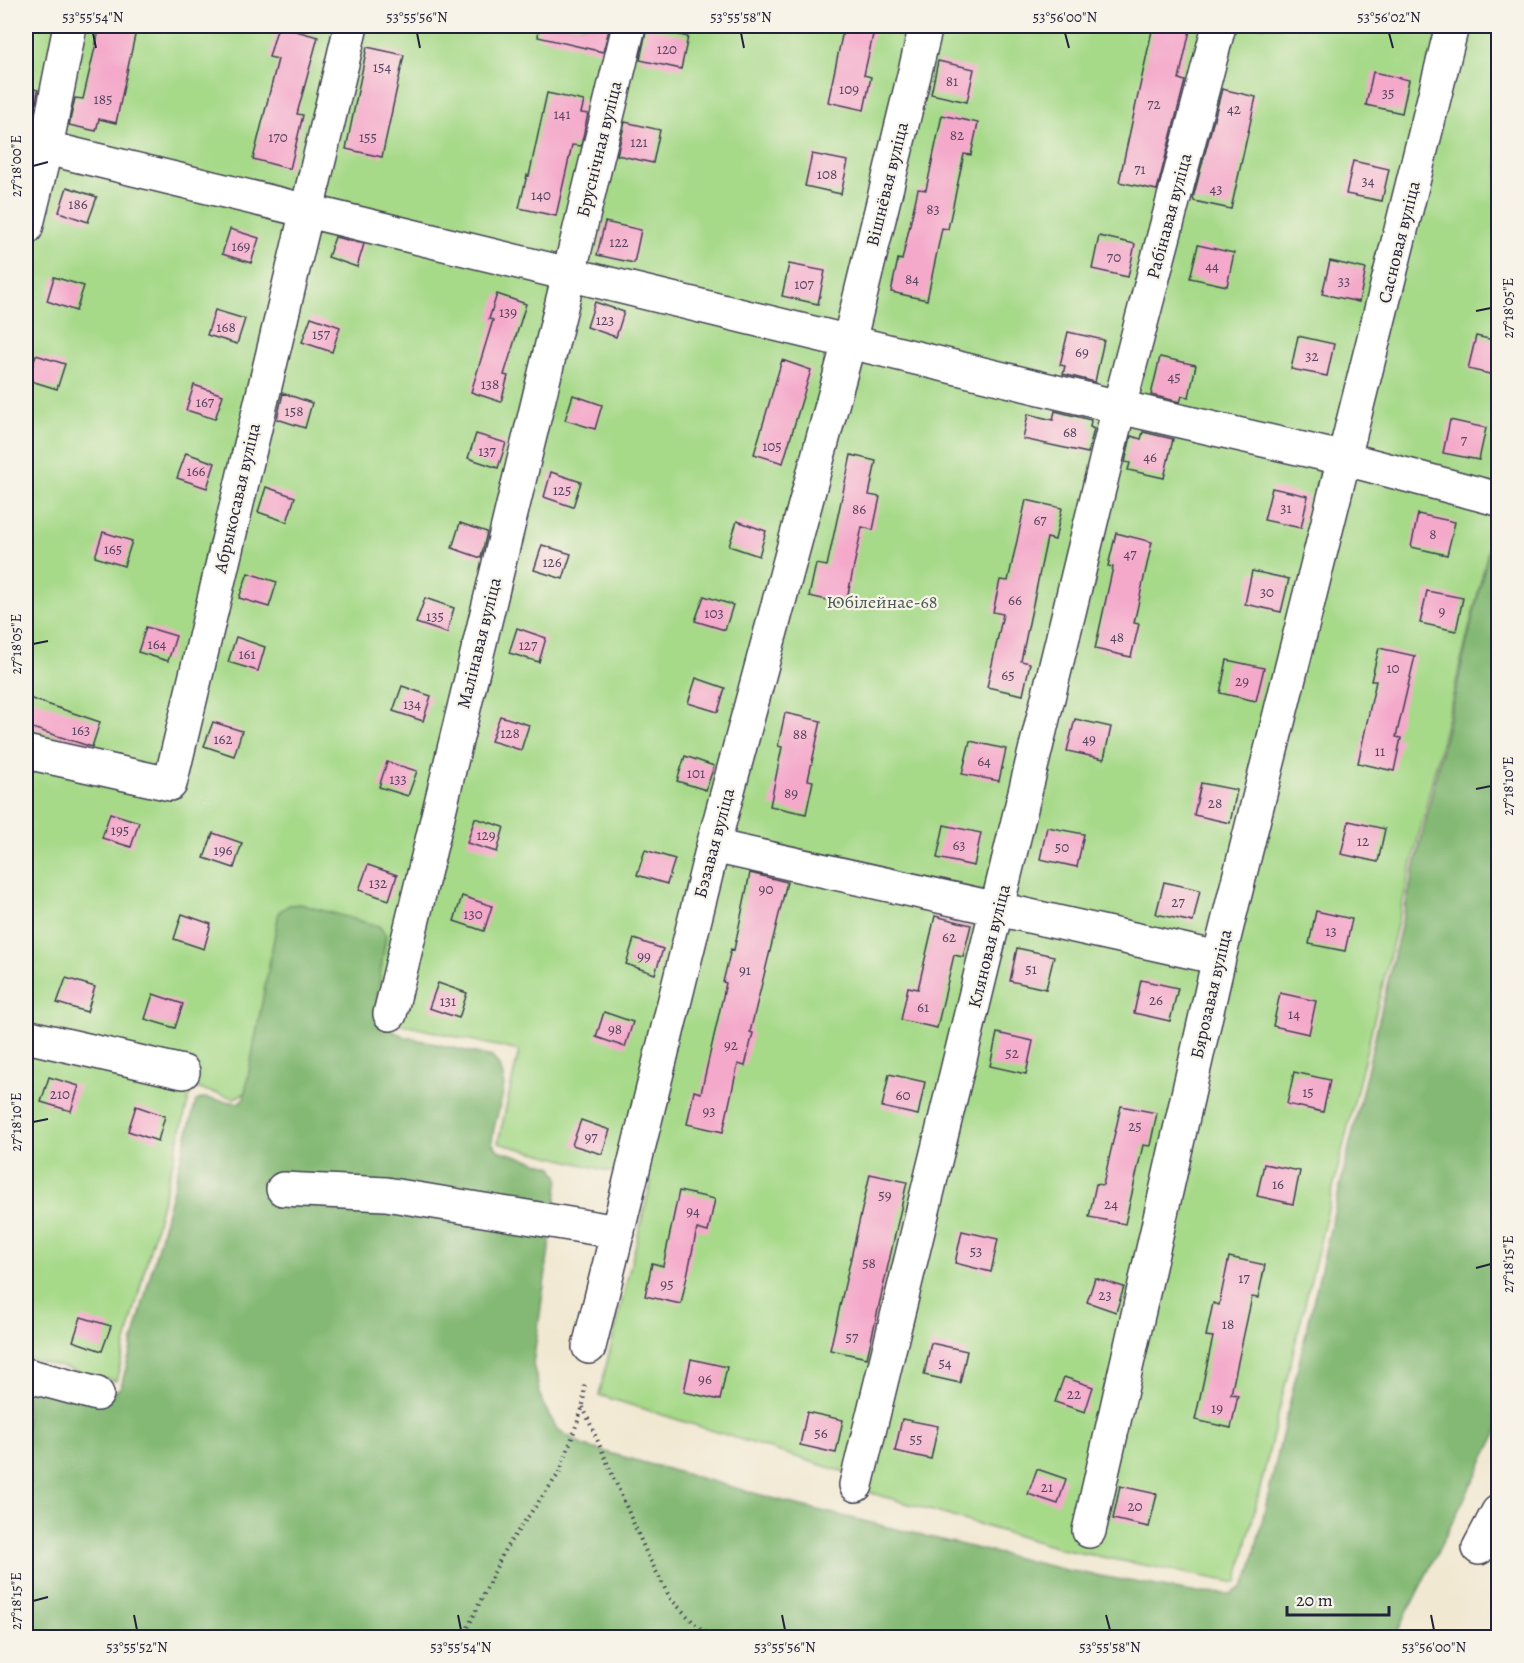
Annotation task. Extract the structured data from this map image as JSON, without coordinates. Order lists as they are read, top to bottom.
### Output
{
  "streets": {
    "street": [
      "Бруснічная вуліца",
      "Вішнёвая вуліца",
      "Рабінавая вуліца",
      "Сасновая вуліца",
      "Абрыкосавая вуліца",
      "Малінавая вуліца",
      "Бэзавая вуліца",
      "Кляновая вуліца",
      "Бярозавая вуліца"
    ]
  },
  "crossings": [
    ["Бруснічная вуліца", "Малінавая вуліца"],
    ["Вішнёвая вуліца", "Бэзавая вуліца"],
    ["Рабінавая вуліца", "Кляновая вуліца"],
    ["Сасновая вуліца", "Бярозавая вуліца"]
  ],
  "parks": ["Юбілейнае-68"],
  "house_numbers": [
    "120",
    "154",
    "81",
    "109",
    "35",
    "185",
    "72",
    "42",
    "141",
    "82",
    "170",
    "155",
    "121",
    "71",
    "108",
    "34",
    "43",
    "140",
    "186",
    "83",
    "122",
    "169",
    "70",
    "44",
    "84",
    "33",
    "107",
    "139",
    "123",
    "168",
    "157",
    "69",
    "32",
    "45",
    "138",
    "167",
    "158",
    "68",
    "7",
    "105",
    "137",
    "46",
    "166",
    "125",
    "31",
    "86",
    "67",
    "8",
    "165",
    "47",
    "126",
    "30",
    "66",
    "9",
    "103",
    "135",
    "48",
    "164",
    "127",
    "161",
    "10",
    "65",
    "29",
    "134",
    "163",
    "128",
    "88",
    "162",
    "49",
    "11",
    "64",
    "101",
    "133",
    "89",
    "28",
    "195",
    "129",
    "12",
    "63",
    "50",
    "196",
    "132",
    "90",
    "27",
    "130",
    "13",
    "62",
    "99",
    "51",
    "91",
    "26",
    "131",
    "61",
    "14",
    "98",
    "92",
    "52",
    "15",
    "210",
    "60",
    "93",
    "25",
    "97",
    "16",
    "59",
    "24",
    "94",
    "53",
    "58",
    "17",
    "95",
    "23",
    "18",
    "57",
    "54",
    "96",
    "22",
    "19",
    "56",
    "55",
    "21",
    "20"
  ],
  "scale_bar": "20 m",
  "coordinates": [
    "53°55'54\"N",
    "53°55'56\"N",
    "53°55'58\"N",
    "53°56'00\"N",
    "53°56'02\"N",
    "27°18'00\"E",
    "27°18'05\"E",
    "27°18'10\"E",
    "27°18'15\"E",
    "53°55'52\"N"
  ]
}
